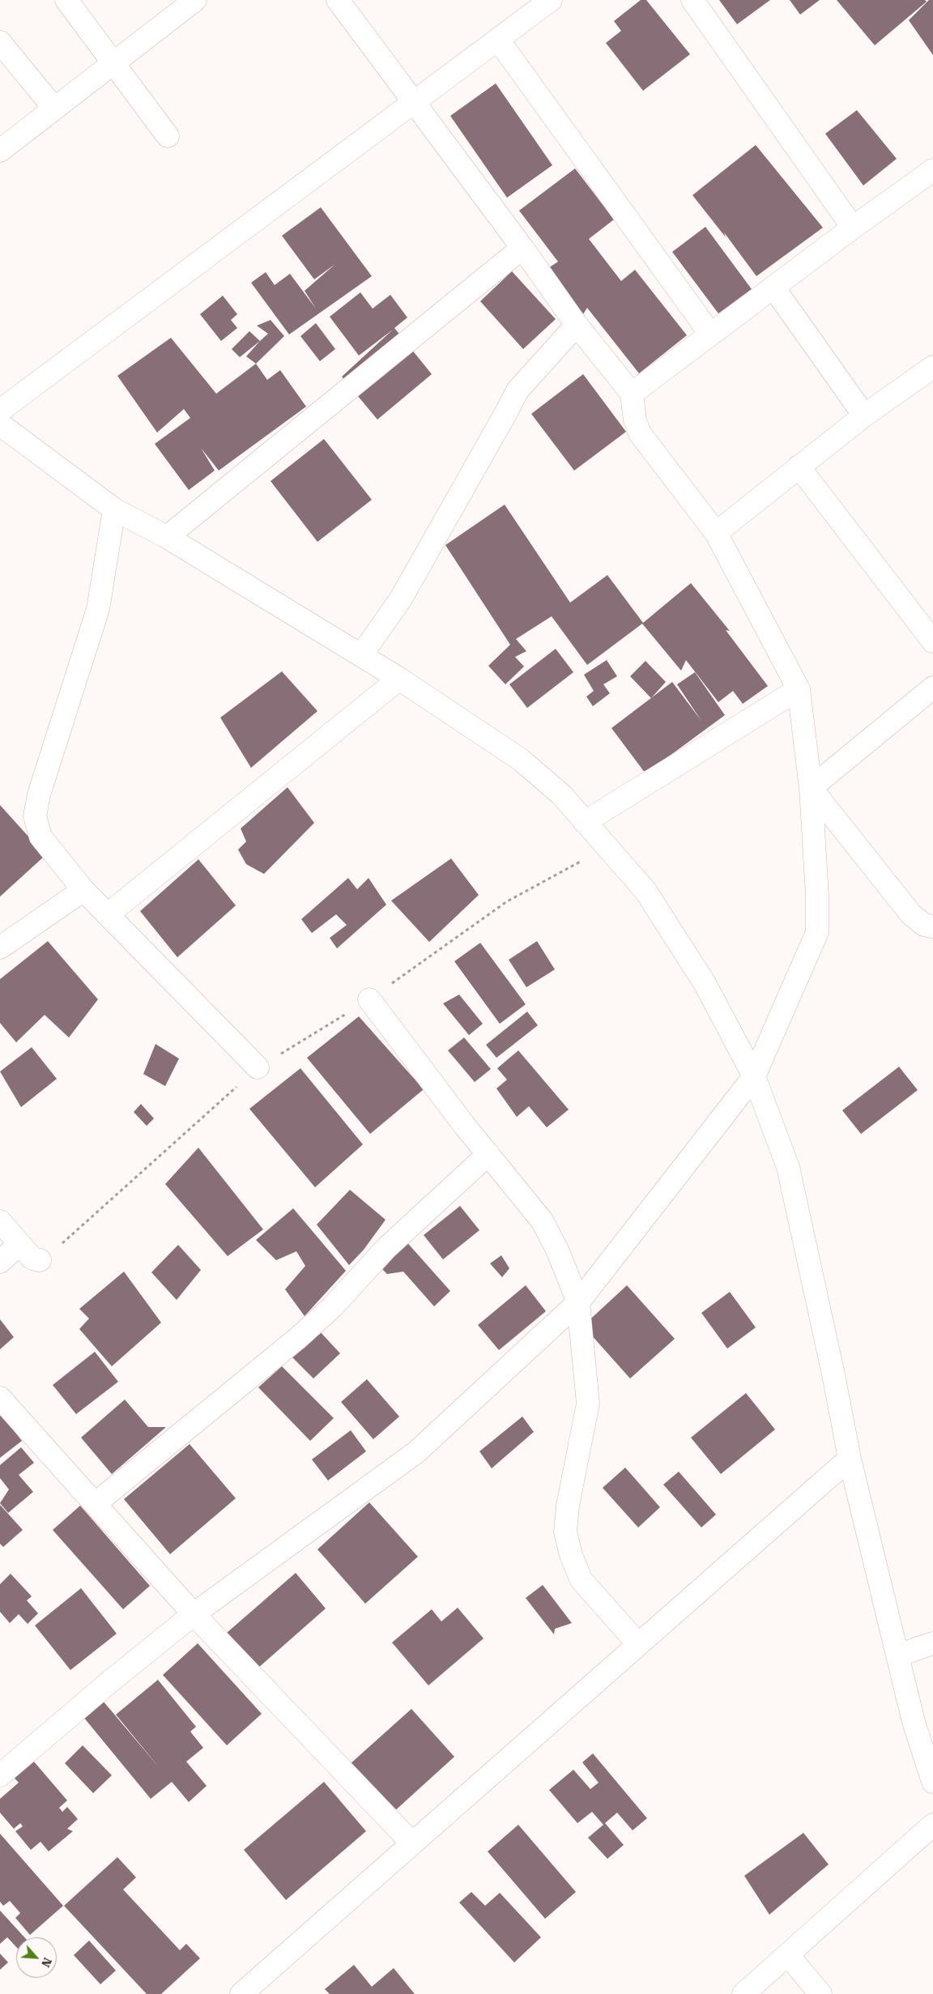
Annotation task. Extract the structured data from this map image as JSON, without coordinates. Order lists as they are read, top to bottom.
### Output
{
  "north": "bottom right"
}
